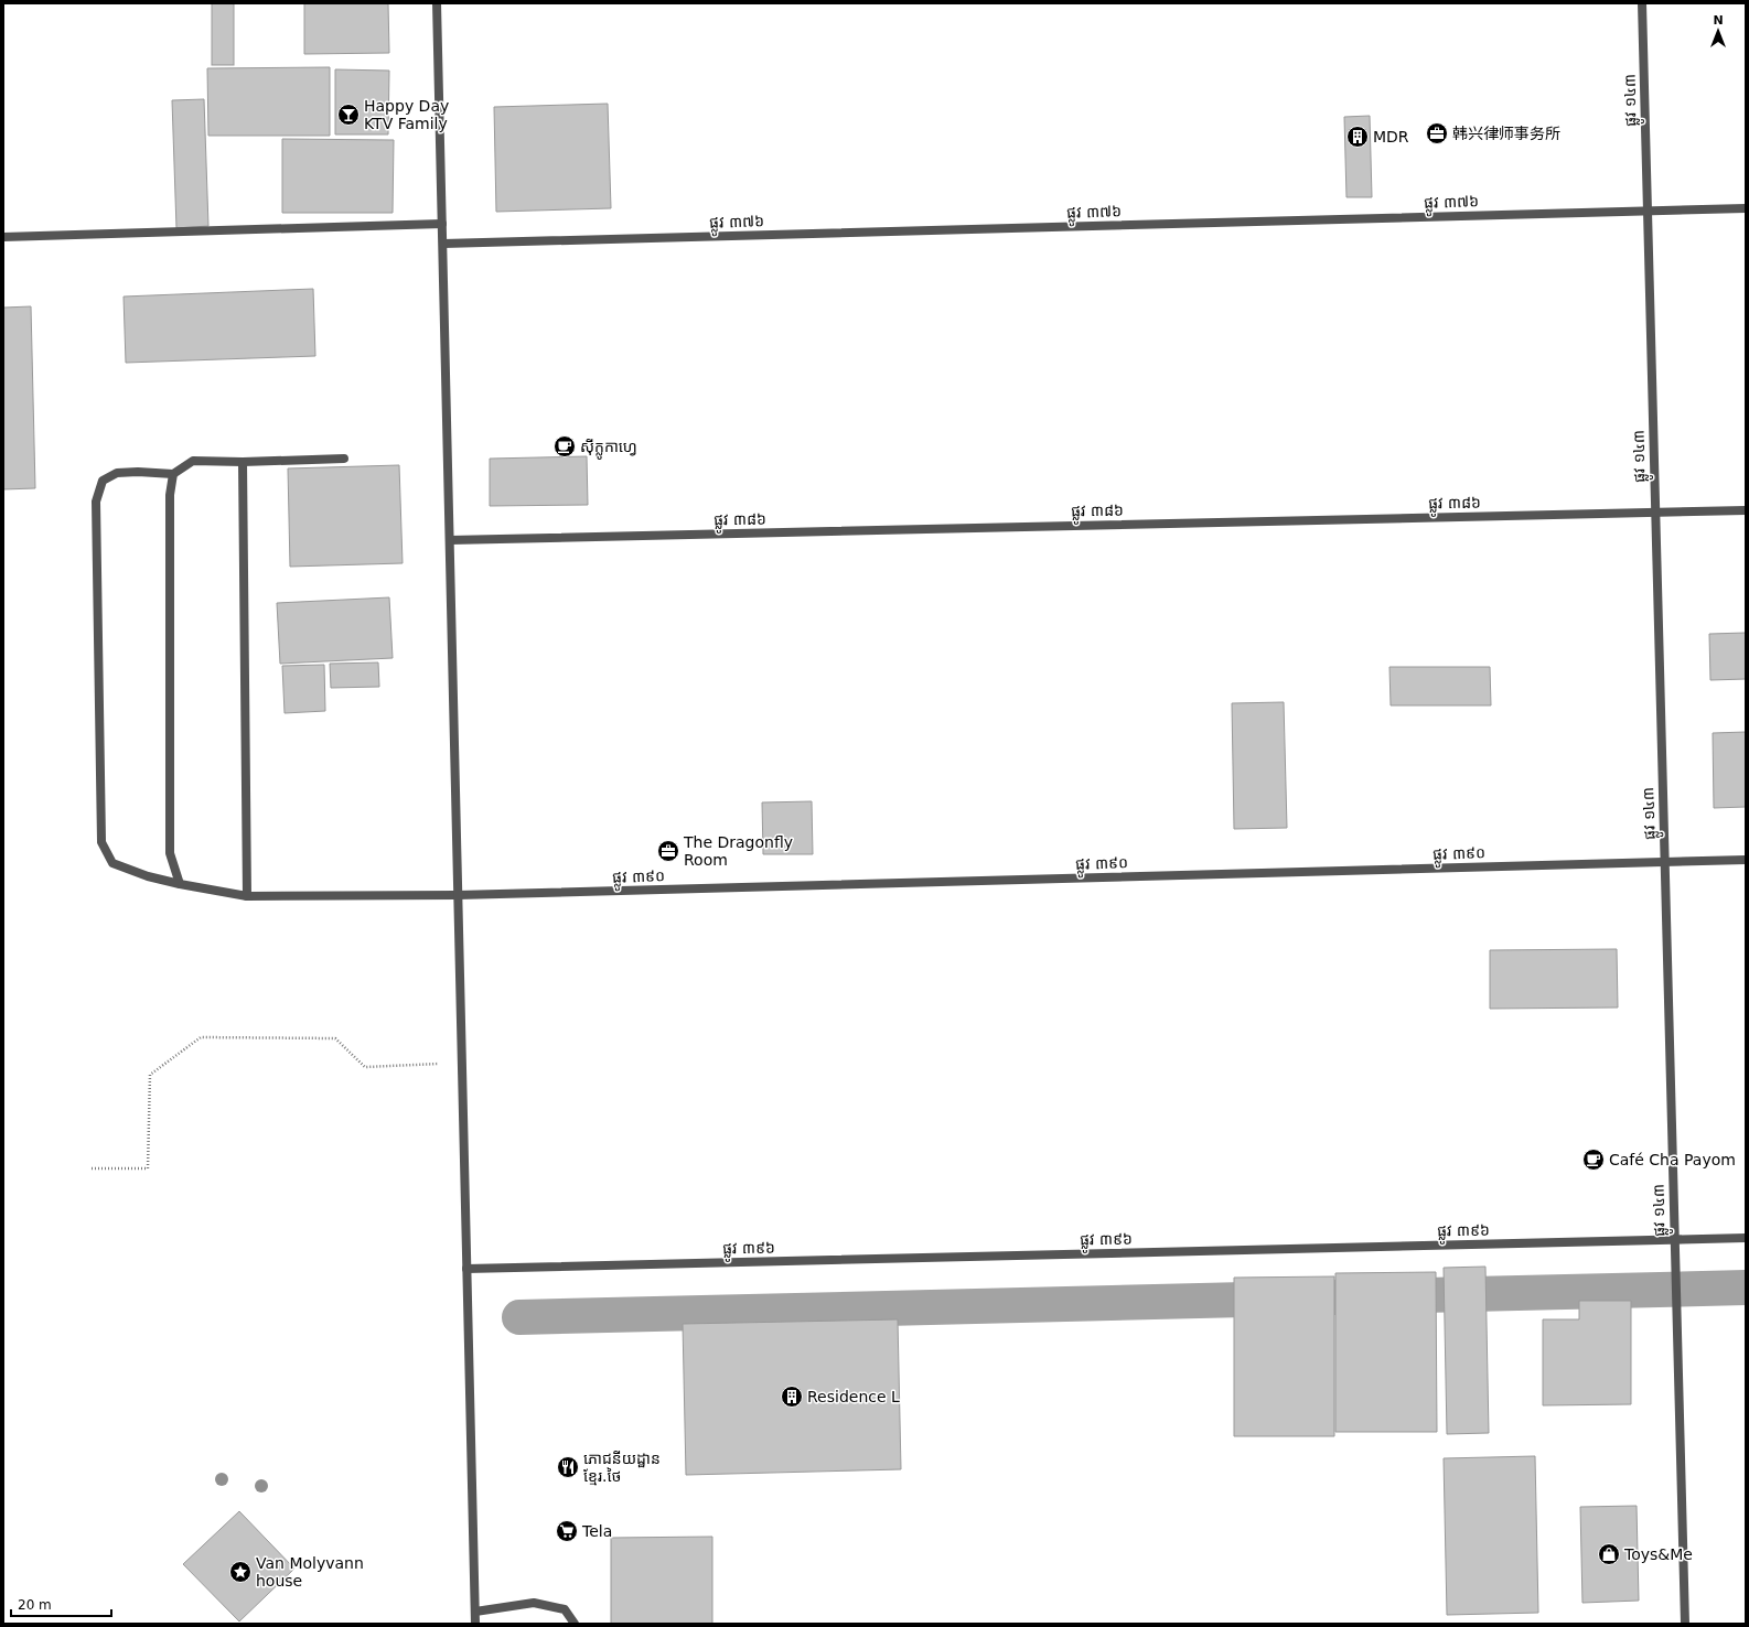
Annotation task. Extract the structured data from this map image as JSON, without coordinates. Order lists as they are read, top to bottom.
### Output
{
  "streets": {
    "street": [
      "ផ្លូវ ១៤៣",
      "ផ្លូវ ៣៧៦",
      "ផ្លូវ ៣៨៦",
      "ផ្លូវ ៣៩០",
      "ផ្លូវ ៣៩៦"
    ]
  },
  "crossings": [
    ["ផ្លូវ ១៤៣", "ផ្លូវ ៣៧៦"],
    ["ផ្លូវ ១៤៣", "ផ្លូវ ៣៨៦"],
    ["ផ្លូវ ១៤៣", "ផ្លូវ ៣៩០"],
    ["ផ្លូវ ១៤៣", "ផ្លូវ ៣៩៦"]
  ],
  "places": {
    "bar": ["Happy Day KTV Family"],
    "office": ["韩兴律师事务所", "The Dragonfly Room"],
    "building": ["MDR", "Residence L"],
    "cafe": ["ស៊ីក្លូកាហ្វេ", "Café Cha Payom"],
    "restaurant": ["ភោជនីយដ្ឋាន ខ្មែរ.ថៃ"],
    "supermarket": ["Tela"],
    "shop": ["Toys&Me"],
    "place": ["Van Molyvann house"]
  },
  "scale_bar": "20 m",
  "north": "top"
}
